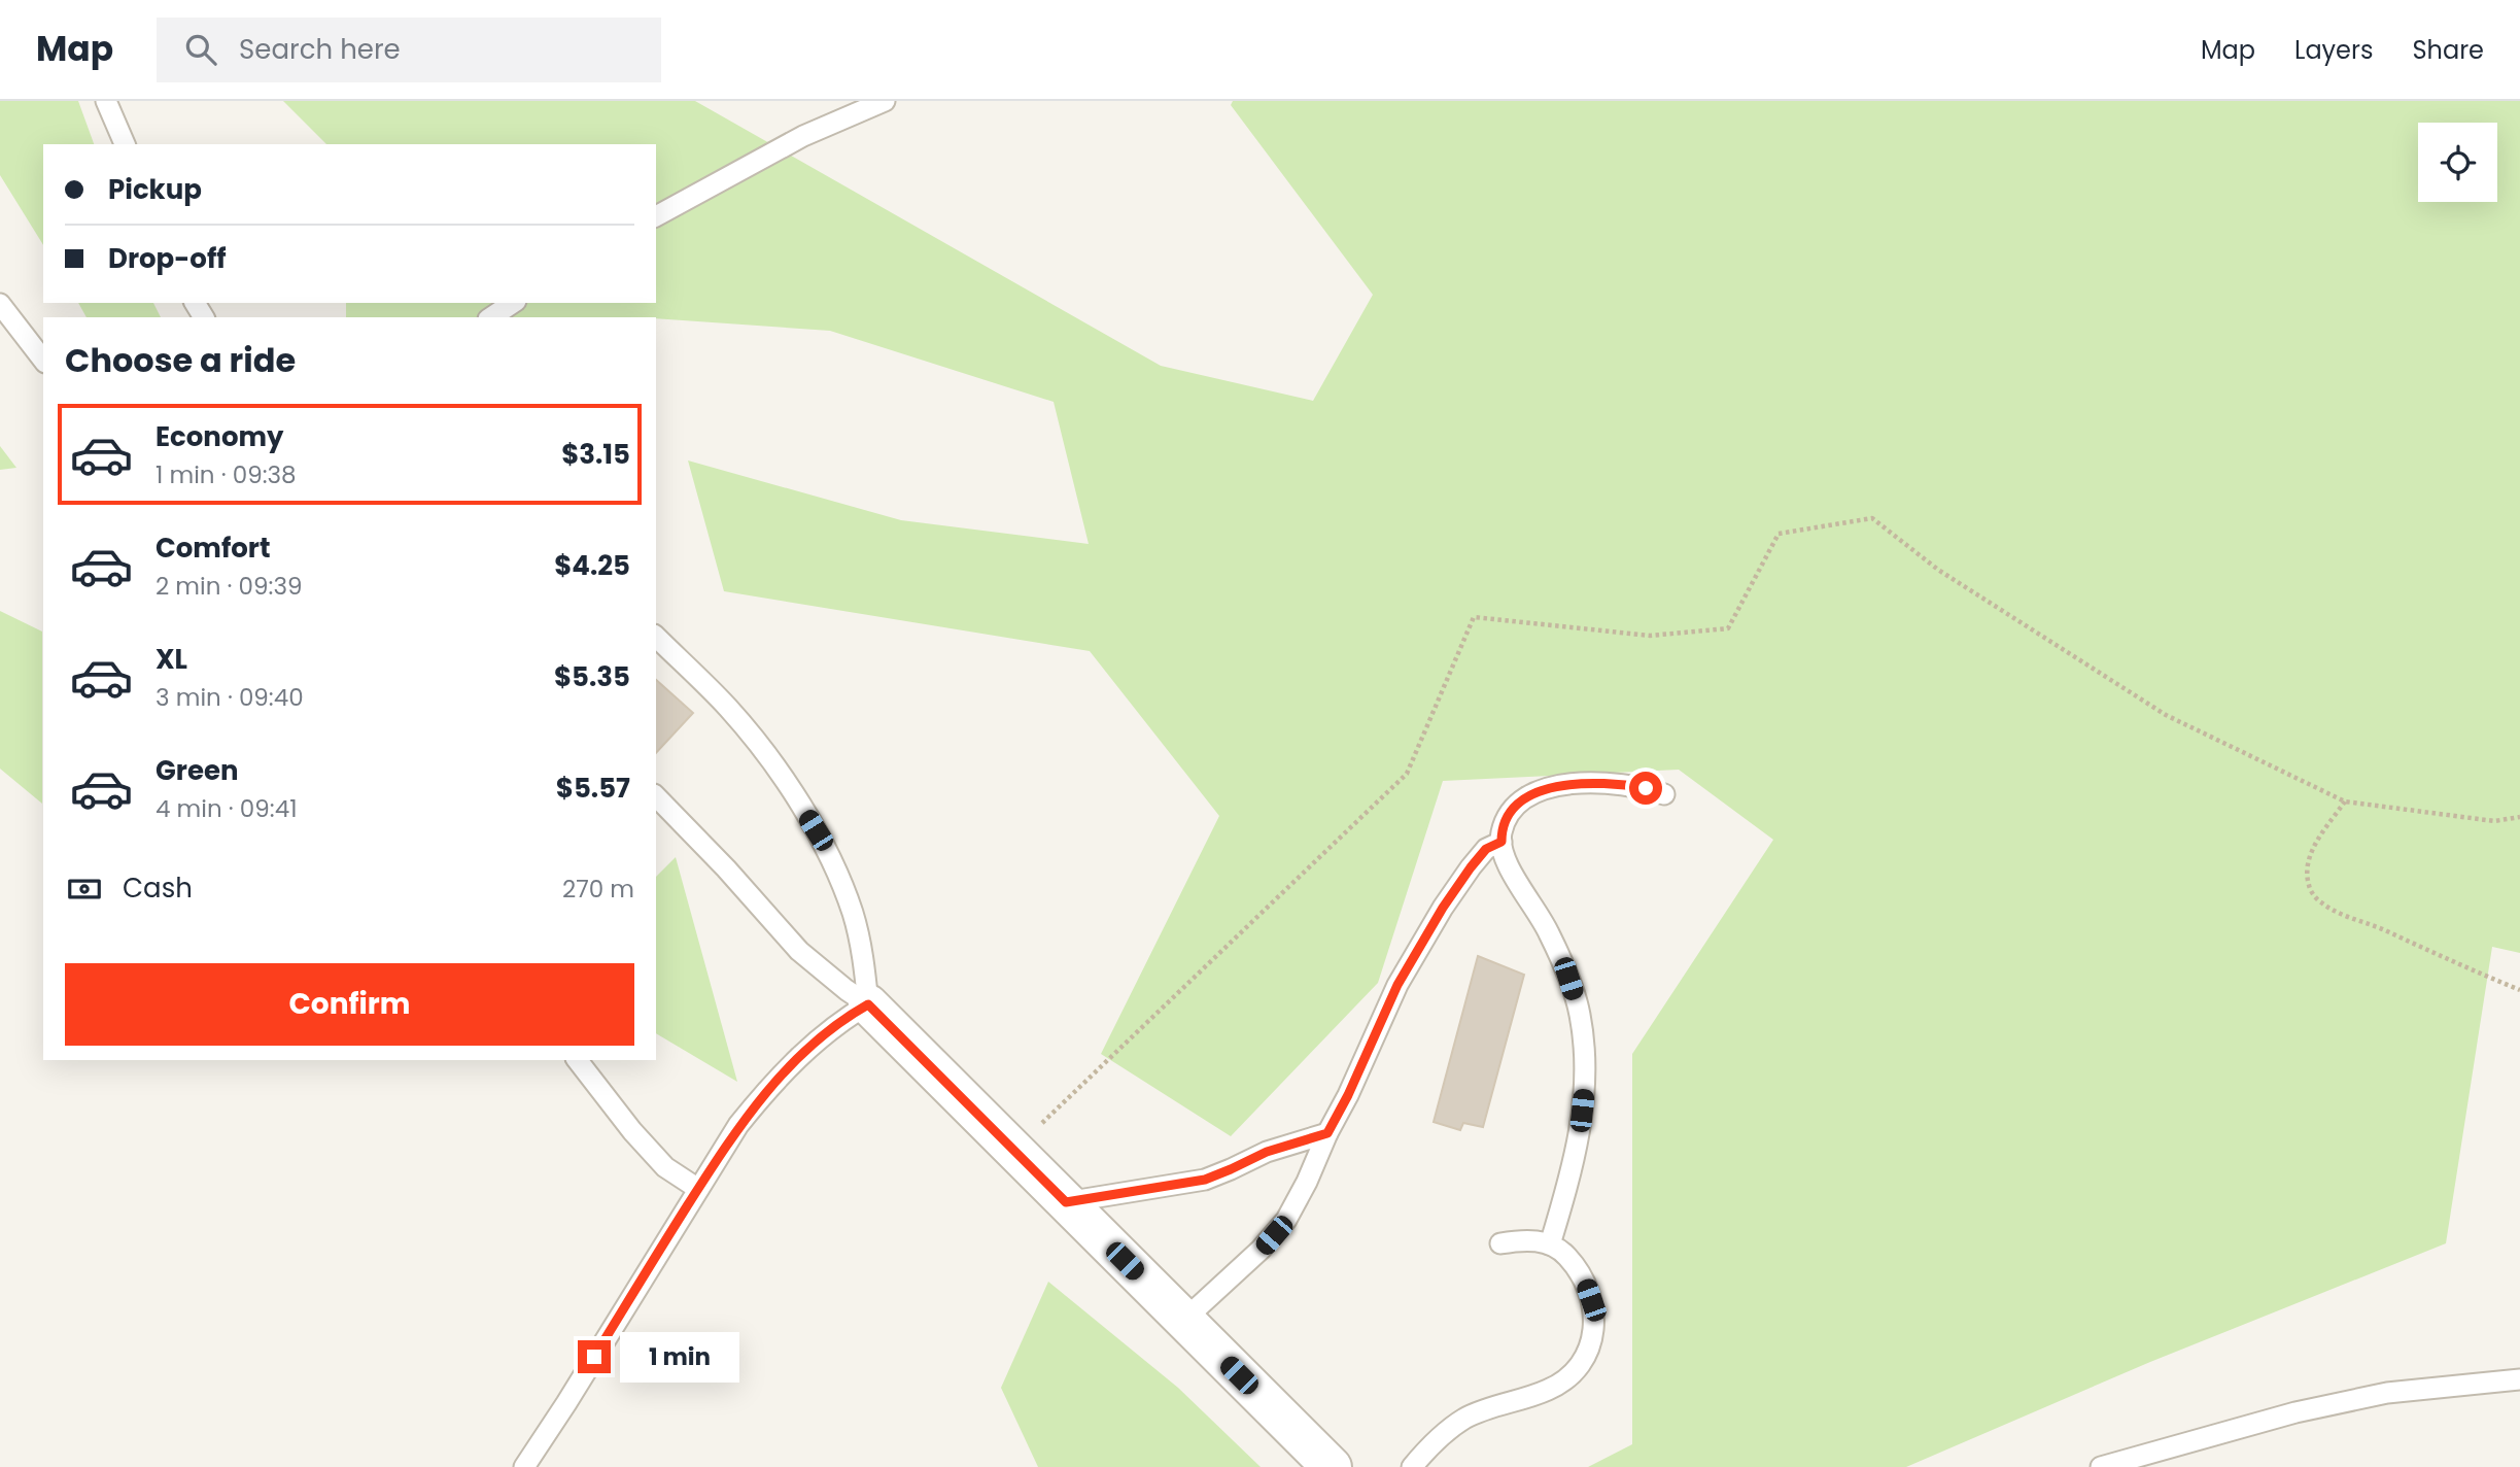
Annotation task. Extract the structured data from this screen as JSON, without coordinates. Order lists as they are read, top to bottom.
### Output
{
  "page": {
    "header": "Map",
    "search": "Search here",
    "nav": ["Map", "Layers", "Share"],
    "banner": ["Pickup", "Drop-off"],
    "heading": "Choose a ride",
    "list": [
      {
        "name": "Economy",
        "note": "1 min · 09:38",
        "value": "$3.15"
      },
      {
        "name": "Comfort",
        "note": "2 min · 09:39",
        "value": "$4.25"
      },
      {
        "name": "XL",
        "note": "3 min · 09:40",
        "value": "$5.35"
      },
      {
        "name": "Green",
        "note": "4 min · 09:41",
        "value": "$5.57"
      }
    ],
    "pay": ["Cash", "270 m"],
    "buttons": "Confirm",
    "bubble": "1 min"
  }
}
